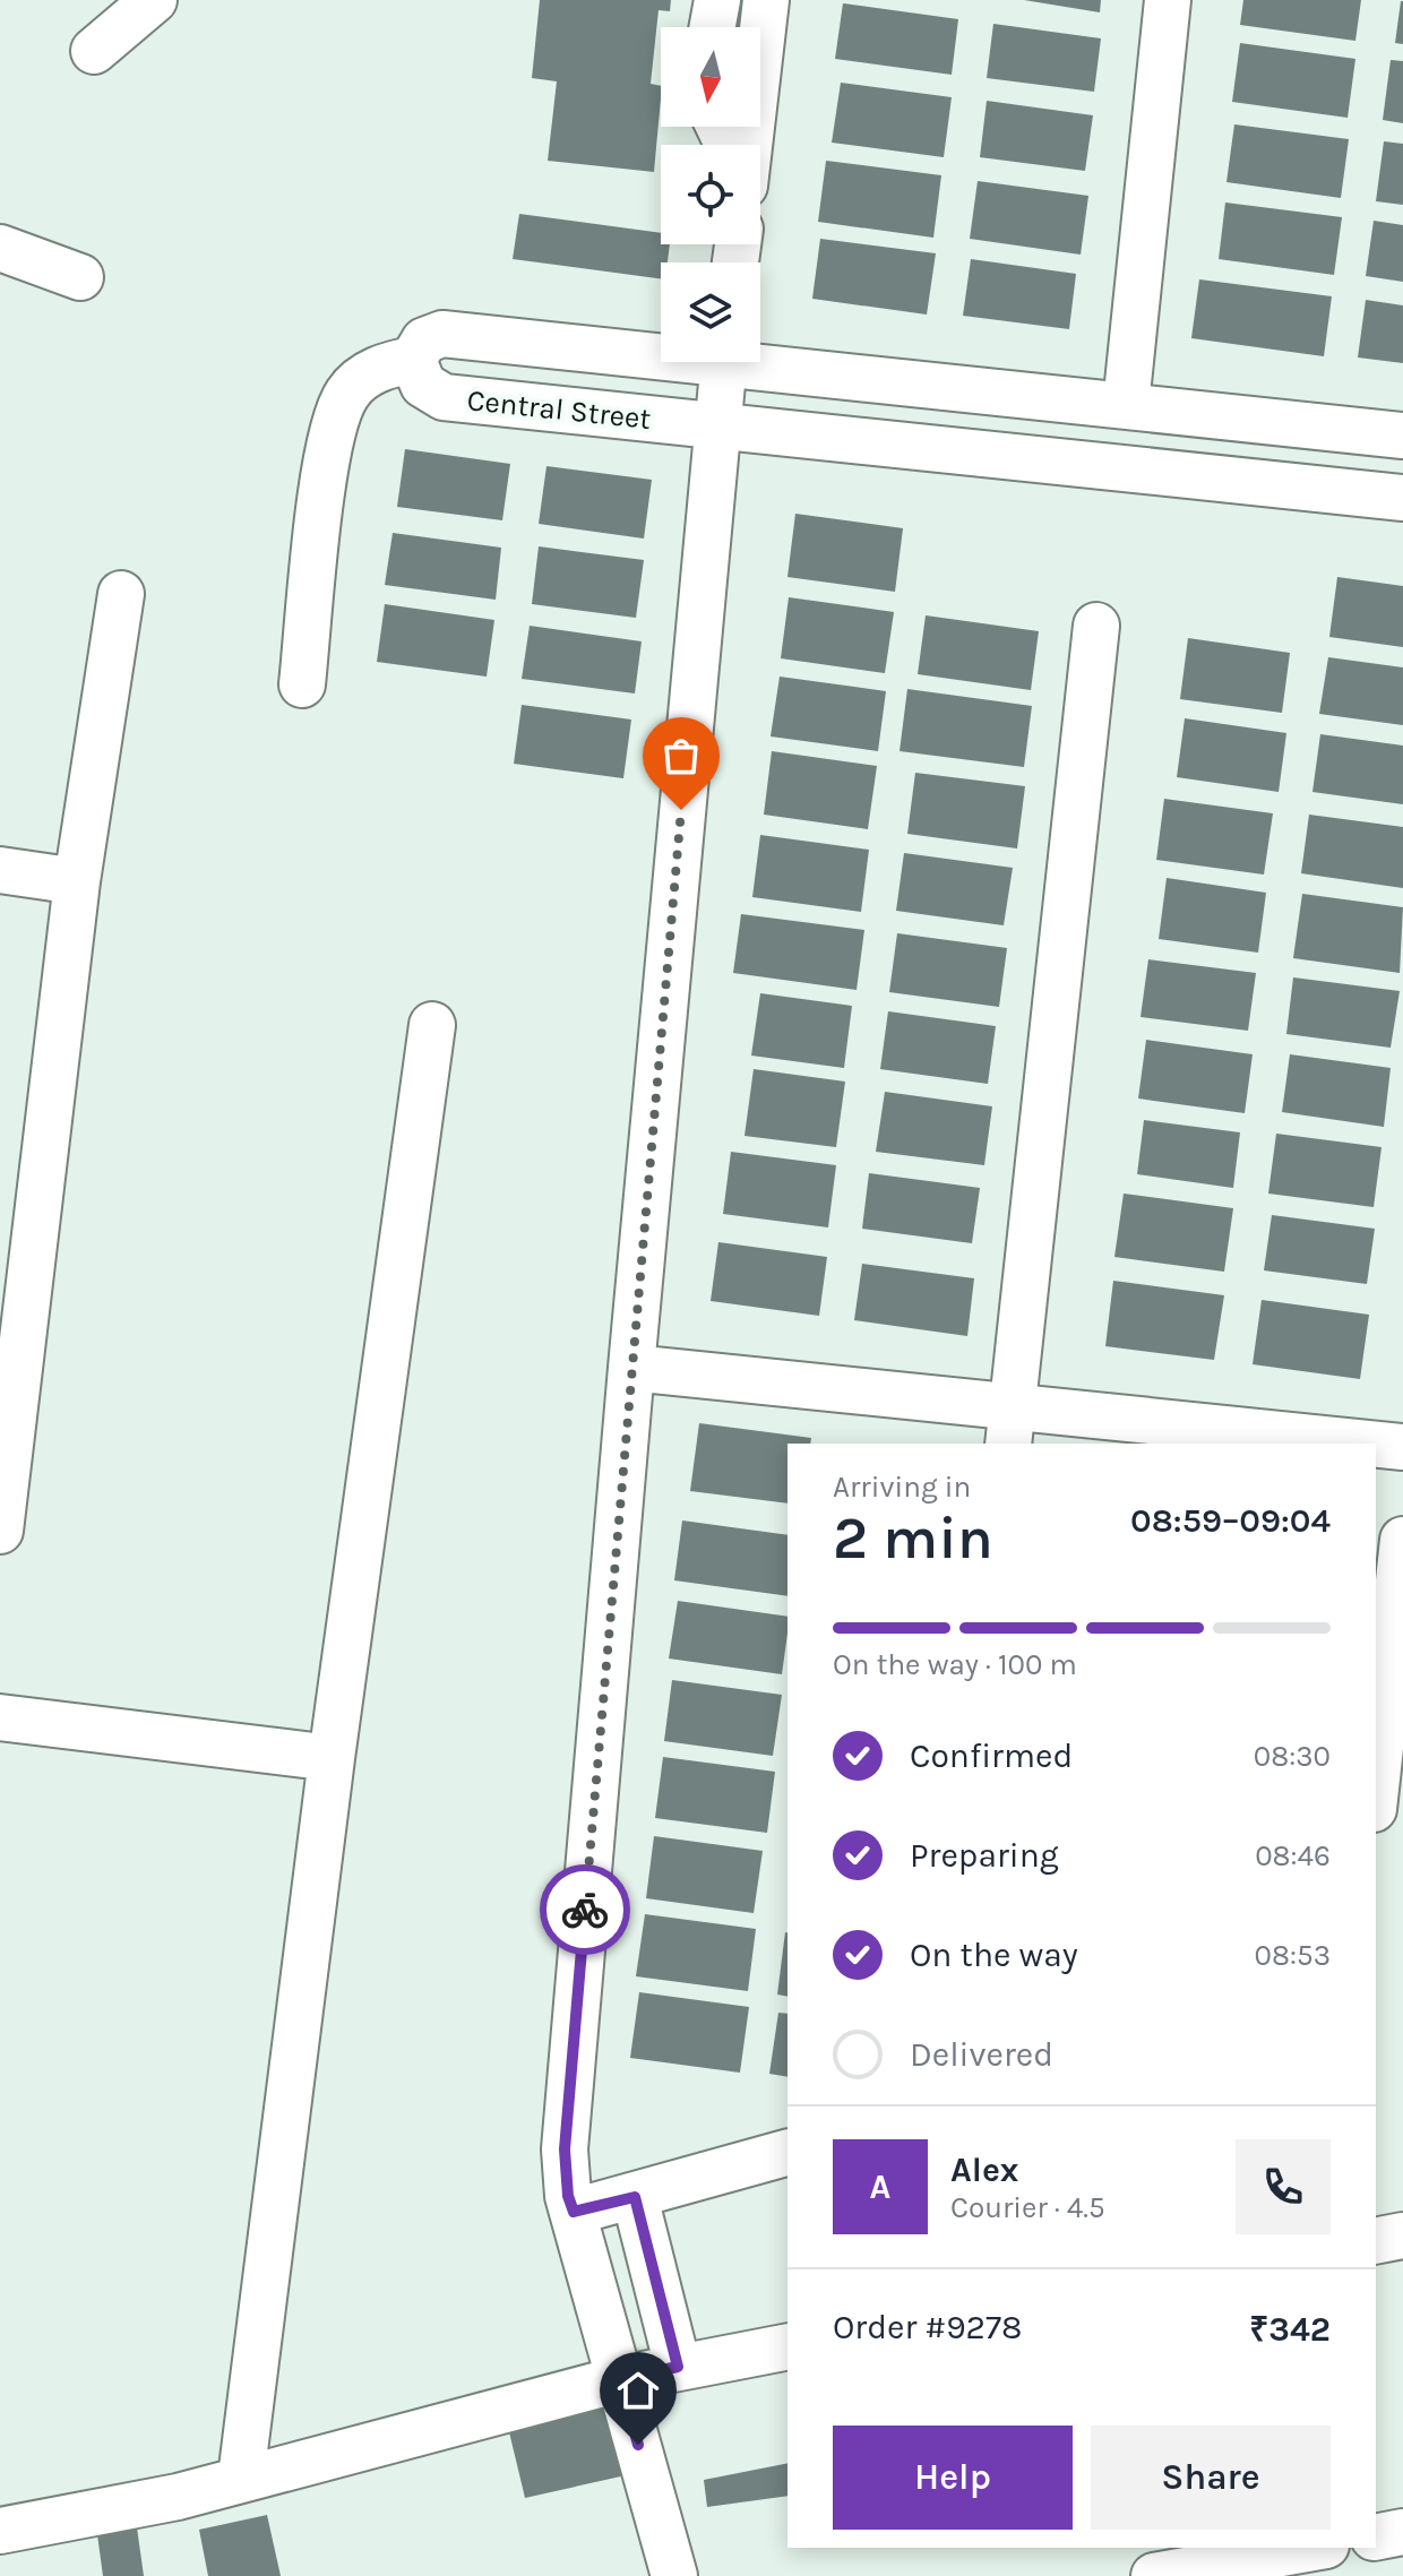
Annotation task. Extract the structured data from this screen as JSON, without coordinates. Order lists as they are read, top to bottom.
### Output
{
  "streets": {
    "street": ["Central Street"]
  },
  "north": "bottom",
  "page": {
    "heading": ["2 min", "Arriving in", "08:59–09:04"],
    "panel": [
      "Alex",
      "Courier · 4.5",
      "Order #9278",
      "₹342"
    ],
    "bar": "On the way · 100 m",
    "list": [
      ["Confirmed", "08:30"],
      ["Preparing", "08:46"],
      ["On the way", "08:53"],
      "Delivered"
    ],
    "round": "A",
    "buttons": ["Help", "Share"]
  }
}
